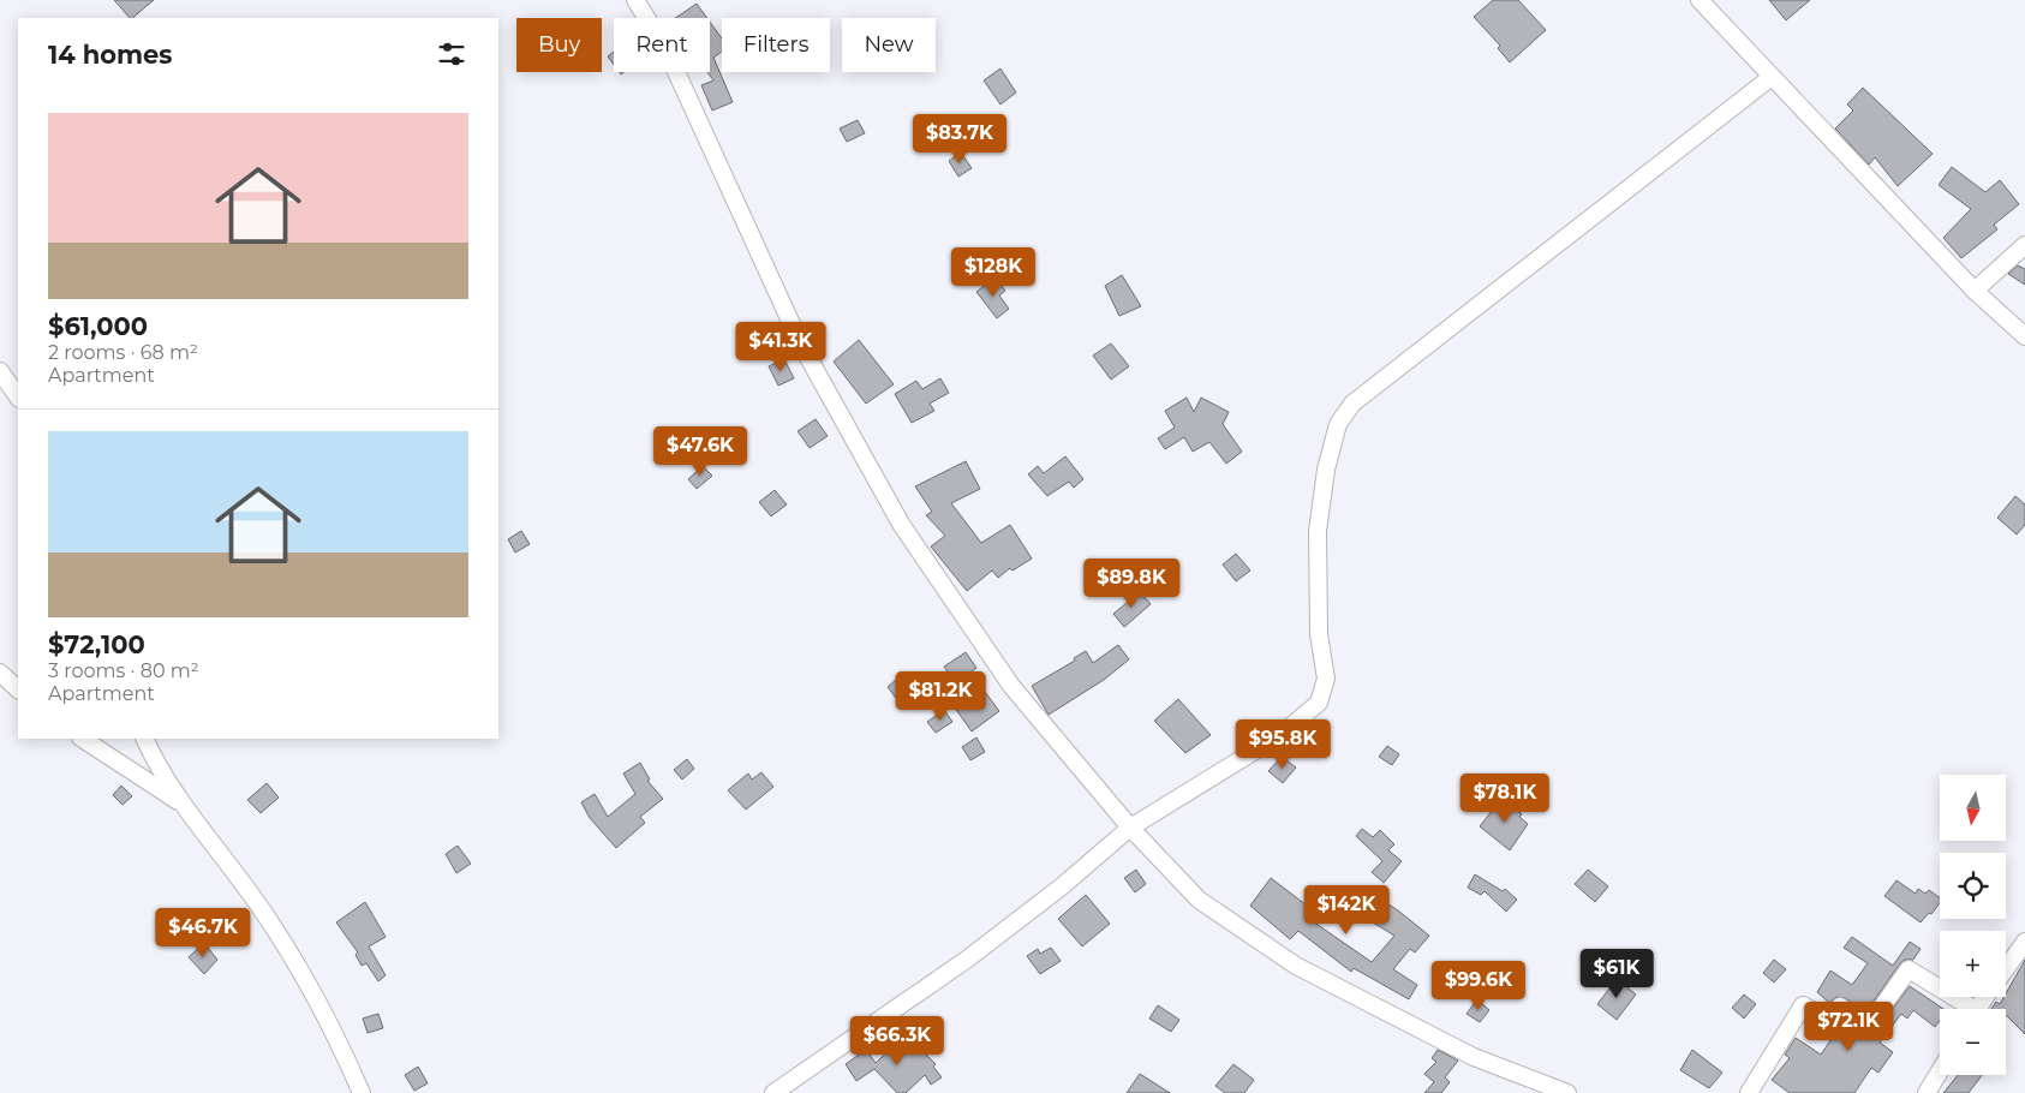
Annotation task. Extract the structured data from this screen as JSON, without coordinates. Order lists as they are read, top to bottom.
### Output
{
  "north": "bottom",
  "page": {
    "chip": [
      "Buy",
      "Rent",
      "Filters",
      "New"
    ],
    "heading": "14 homes",
    "list": [
      {
        "name": "$61,000",
        "note": "2 rooms · 68 m² · Apartment"
      },
      {
        "name": "$72,100",
        "note": "3 rooms · 80 m² · Apartment"
      }
    ],
    "price": [
      "$83.7K",
      "$128K",
      "$41.3K",
      "$47.6K",
      "$89.8K",
      "$81.2K",
      "$95.8K",
      "$78.1K",
      "$142K",
      "$46.7K",
      "$61K",
      "$99.6K",
      "$72.1K",
      "$66.3K"
    ],
    "map_buttons": ["+", "−"]
  }
}
